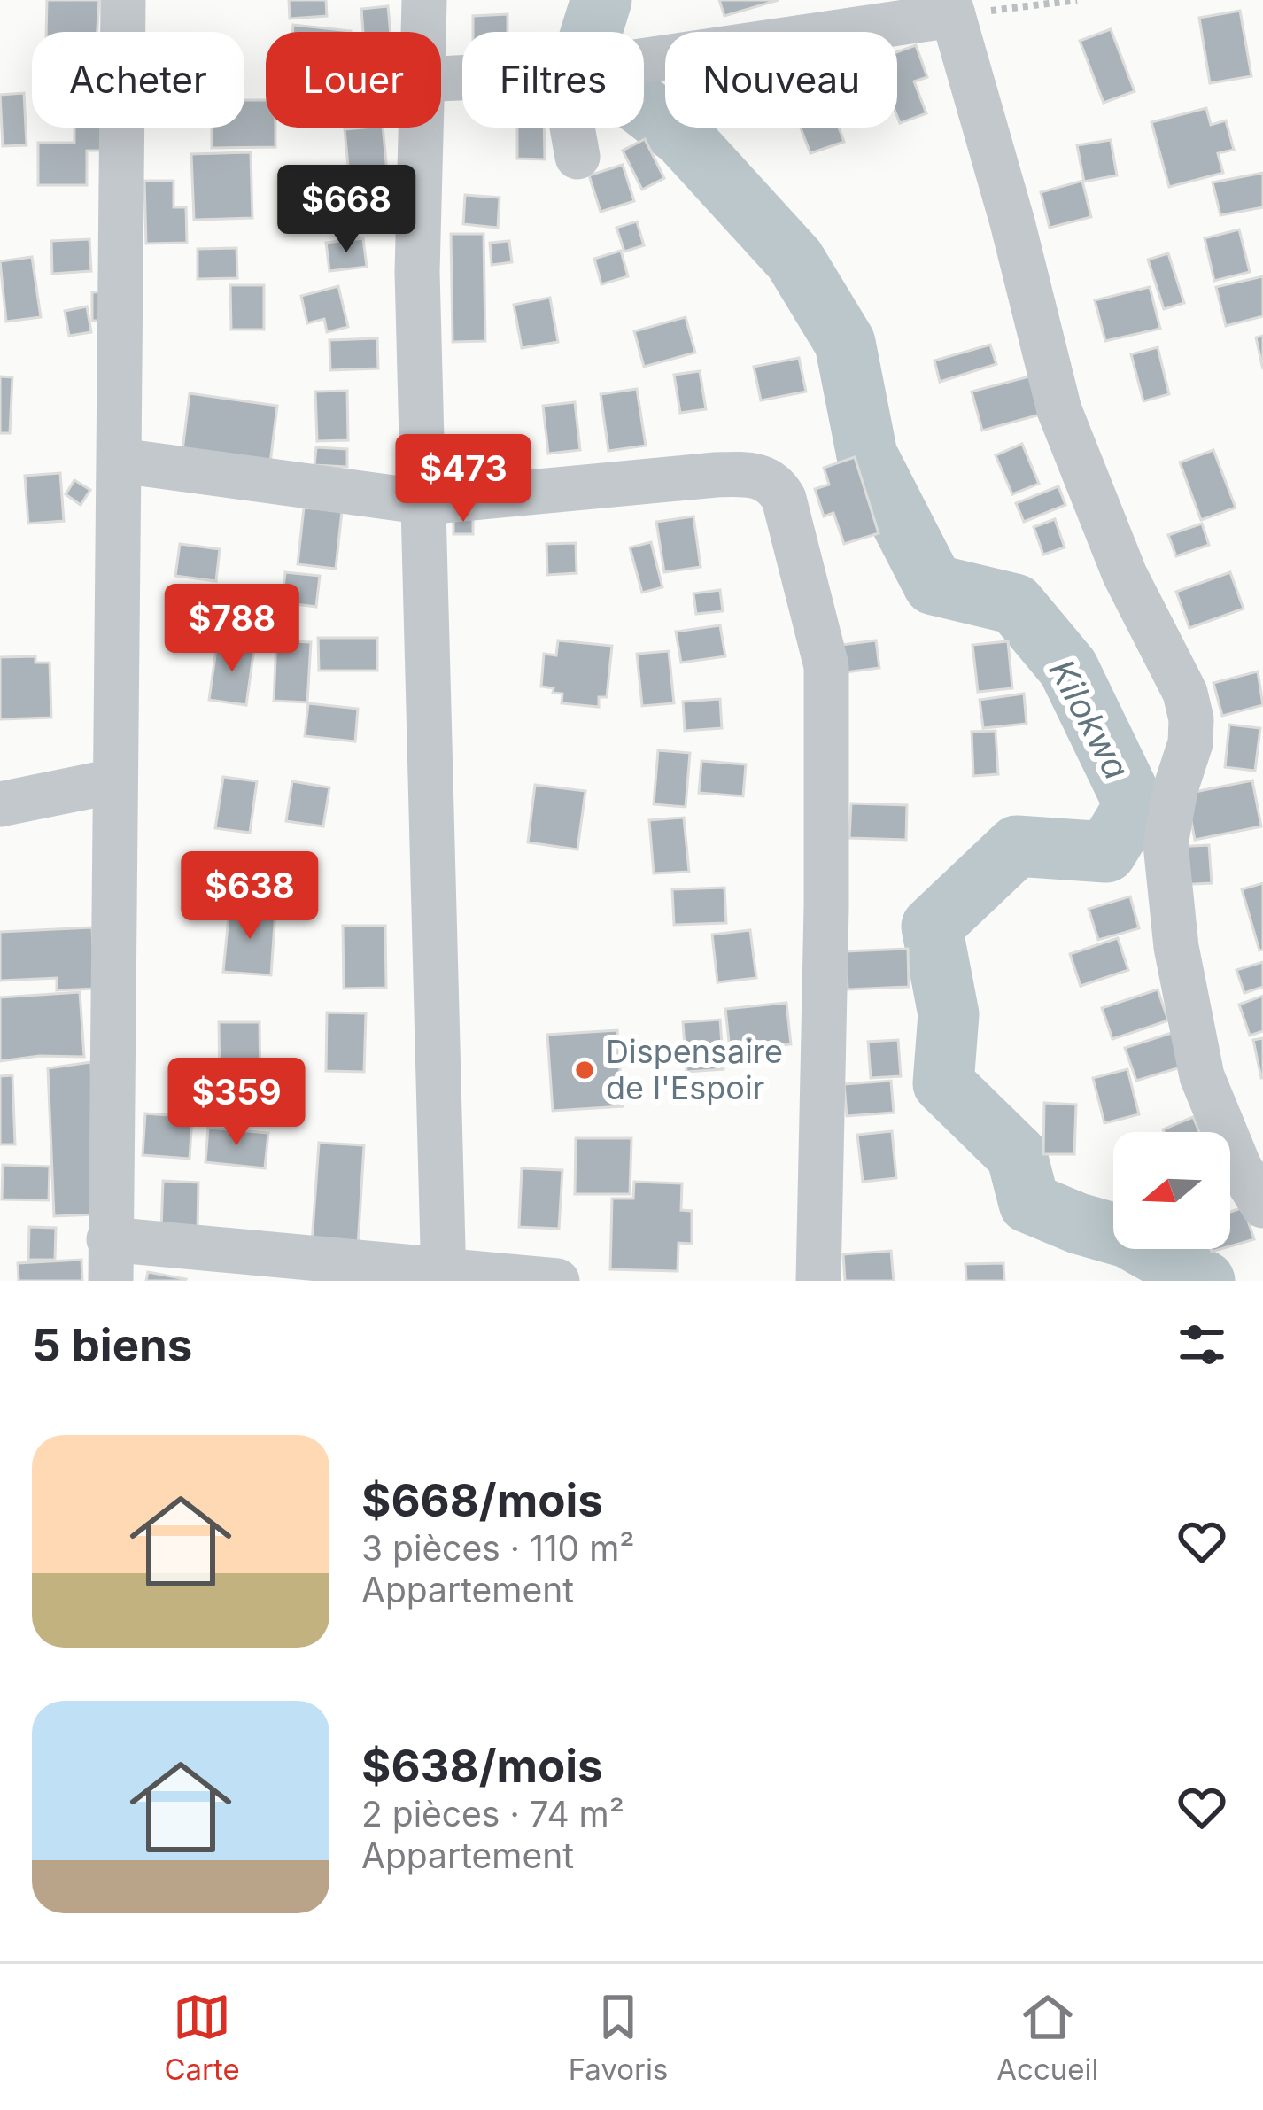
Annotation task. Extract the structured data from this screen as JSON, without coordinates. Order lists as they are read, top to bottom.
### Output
{
  "water": ["Kilokwa"],
  "places": ["Dispensaire de l'Espoir"],
  "north": "left",
  "page": {
    "chip": [
      "Acheter",
      "Louer",
      "Filtres",
      "Nouveau"
    ],
    "price": [
      "$668",
      "$473",
      "$788",
      "$638",
      "$359"
    ],
    "heading": "5 biens",
    "list": [
      {
        "name": "$668/mois",
        "note": "3 pièces · 110 m² · Appartement"
      },
      {
        "name": "$638/mois",
        "note": "2 pièces · 74 m² · Appartement"
      }
    ],
    "tabs": ["Carte", "Favoris", "Accueil"]
  }
}
